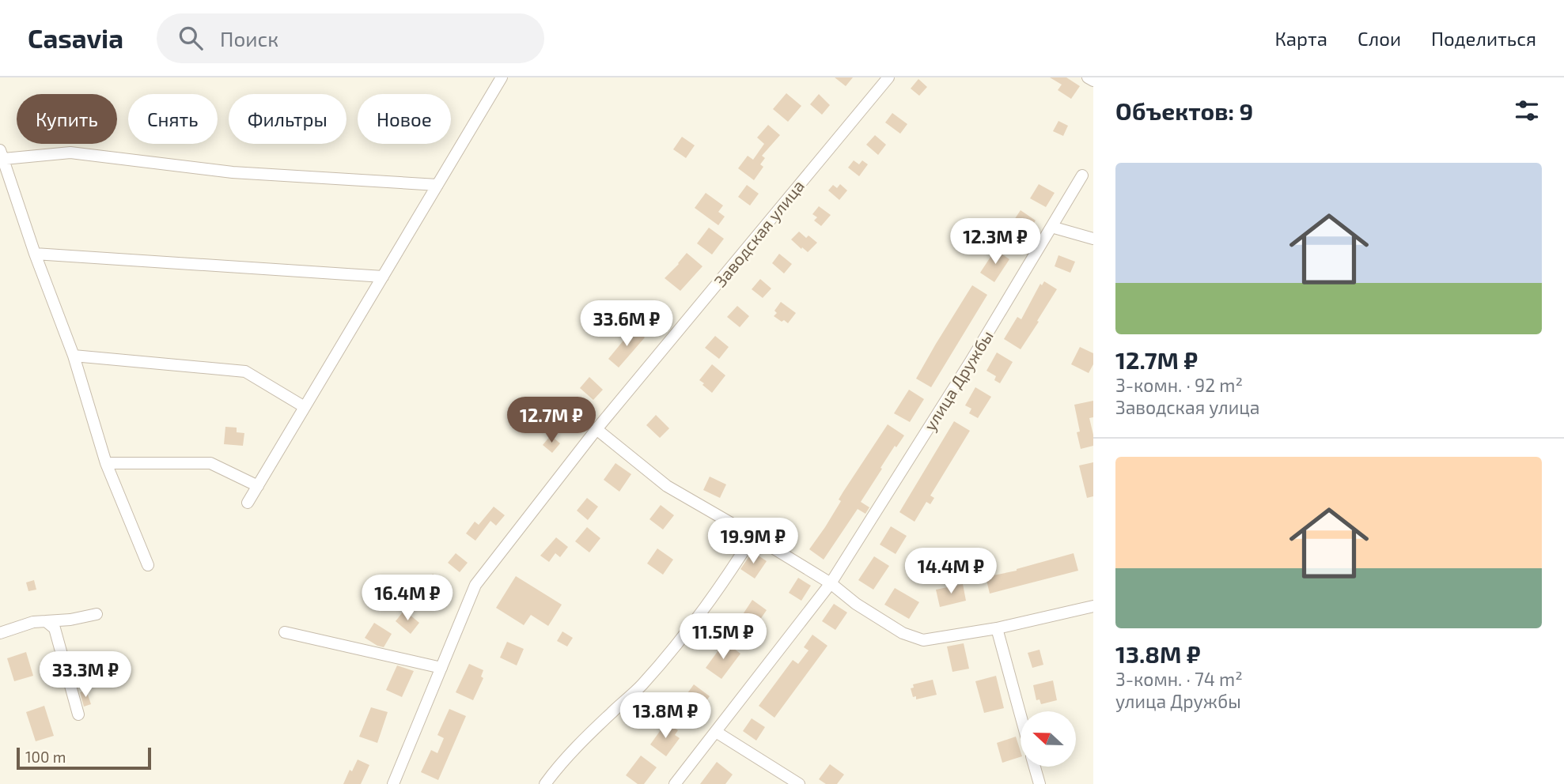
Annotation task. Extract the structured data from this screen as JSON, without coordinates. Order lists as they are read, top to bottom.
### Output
{
  "streets": {
    "street": ["Заводская улица", "улица Дружбы"]
  },
  "scale_bar": "100 m",
  "north": "left",
  "page": {
    "header": "Casavia",
    "search": "Поиск",
    "nav": ["Карта", "Слои", "Поделиться"],
    "heading": "Объектов: 9",
    "chip": [
      "Купить",
      "Снять",
      "Фильтры",
      "Новое"
    ],
    "list": [
      {
        "name": "12.7M ₽",
        "note": "3-комн. · 92 m² · Заводская улица"
      },
      {
        "name": "13.8M ₽",
        "note": "3-комн. · 74 m² · улица Дружбы"
      }
    ],
    "price": [
      "12.3M ₽",
      "33.6M ₽",
      "12.7M ₽",
      "19.9M ₽",
      "14.4M ₽",
      "16.4M ₽",
      "11.5M ₽",
      "33.3M ₽",
      "13.8M ₽"
    ],
    "scale": "100 m"
  }
}
